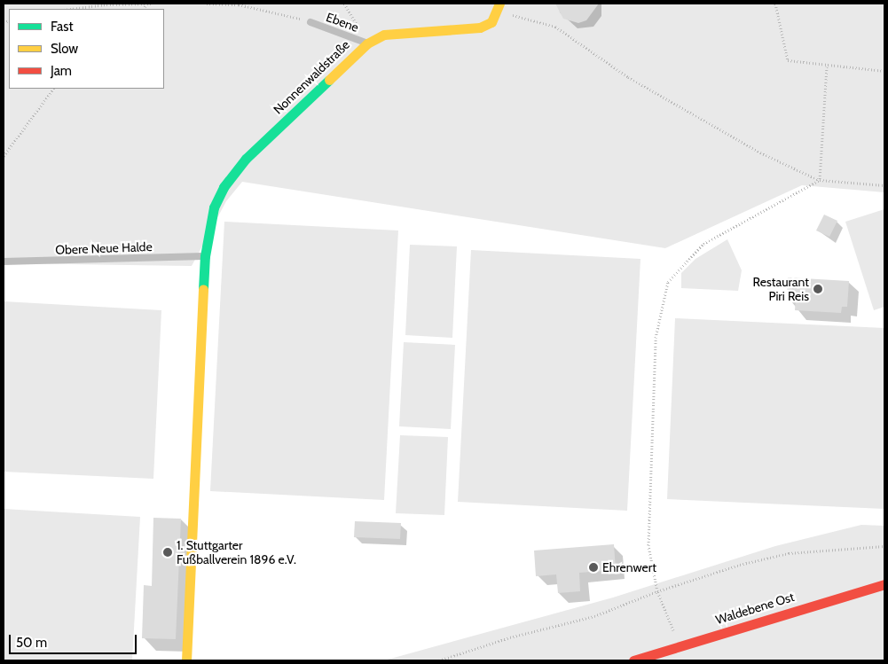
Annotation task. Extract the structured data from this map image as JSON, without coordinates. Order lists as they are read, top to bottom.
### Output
{
  "streets": {
    "street": ["Nonnenwaldstraße", "Waldebene Ost"],
    "lane": ["Ebene", "Obere Neue Halde"]
  },
  "crossings": [
    ["Ebene", "Nonnenwaldstraße"],
    ["Nonnenwaldstraße", "Obere Neue Halde"]
  ],
  "places": ["Restaurant Piri Reis", "1. Stuttgarter Fußballverein 1896 e.V.", "Ehrenwert"],
  "legend": ["Fast", "Slow", "Jam"],
  "scale_bar": "50 m"
}
